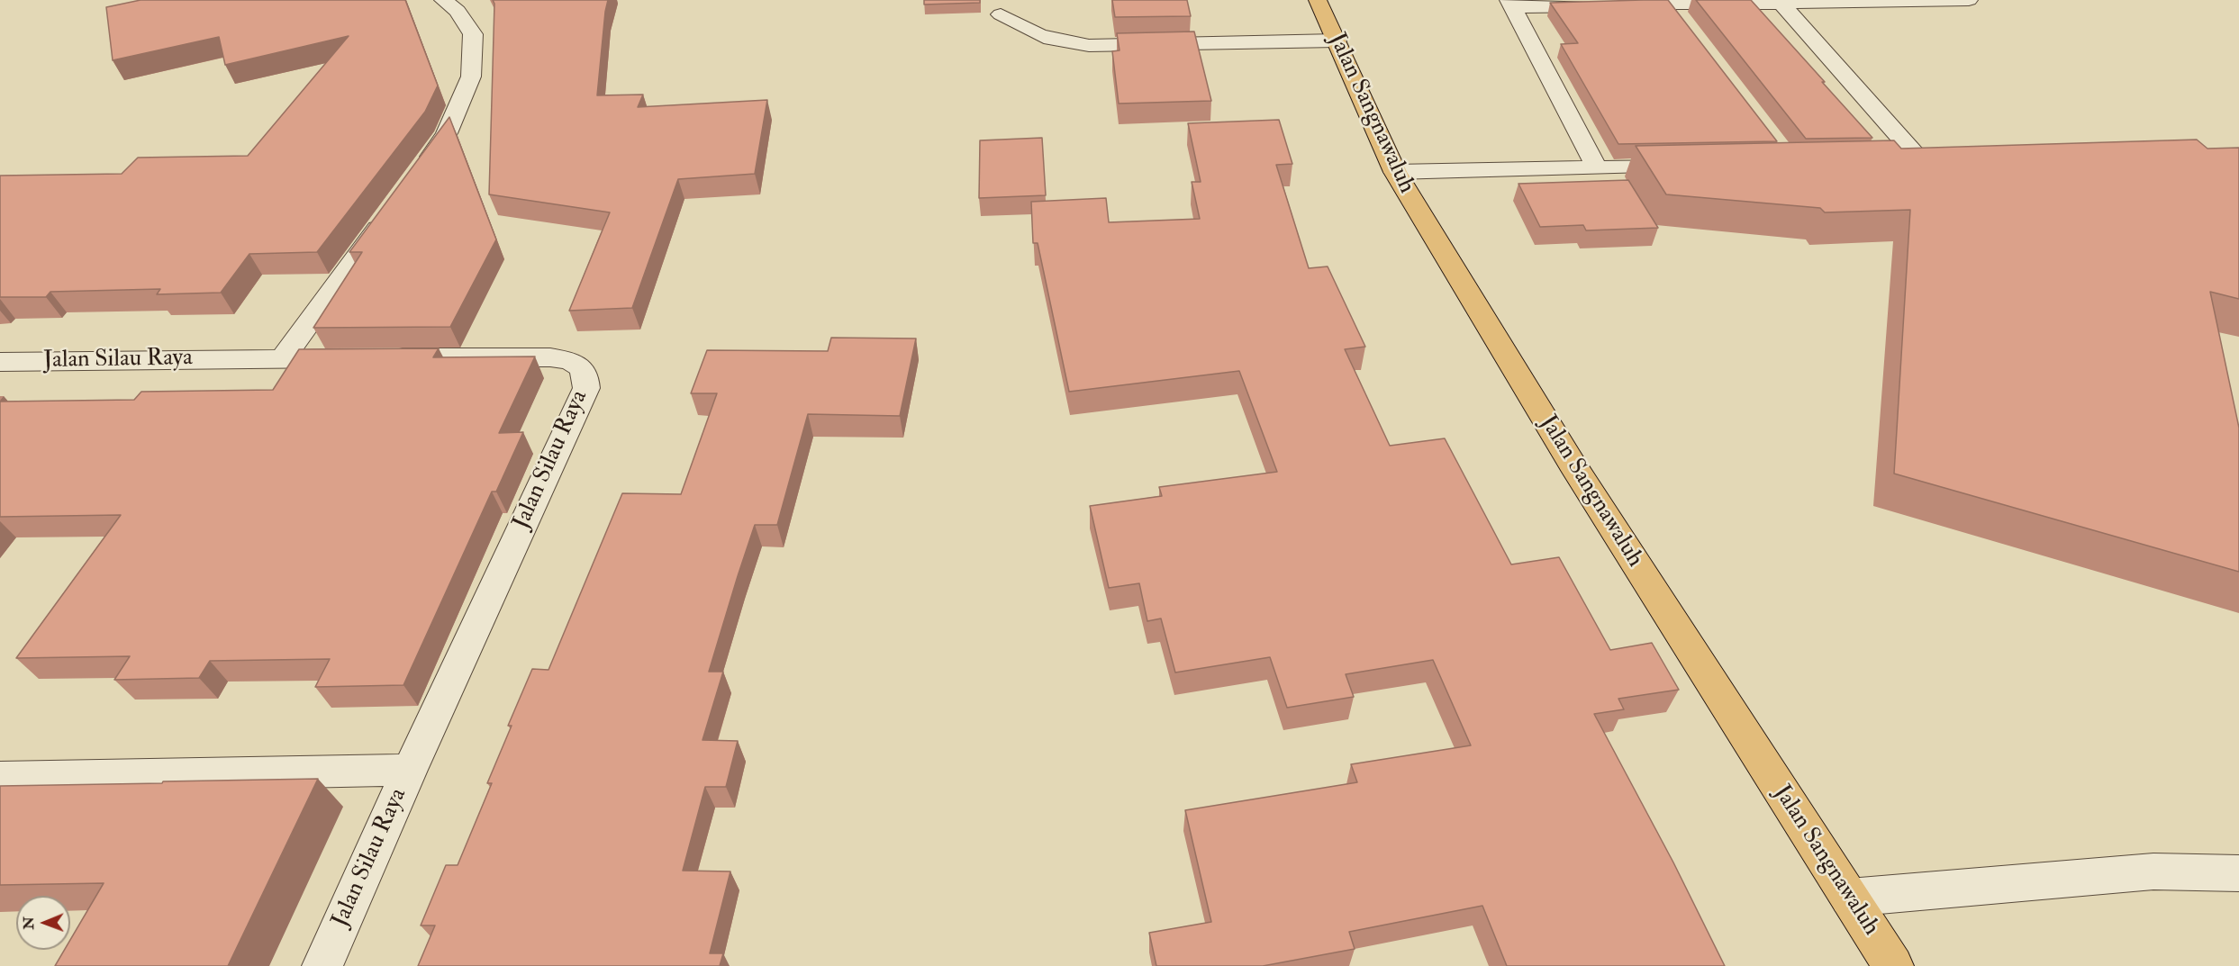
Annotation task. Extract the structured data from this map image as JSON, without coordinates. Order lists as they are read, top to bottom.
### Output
{
  "streets": {
    "main road": ["Jalan Sangnawaluh"],
    "street": ["Jalan Silau Raya"]
  },
  "north": "left"
}
